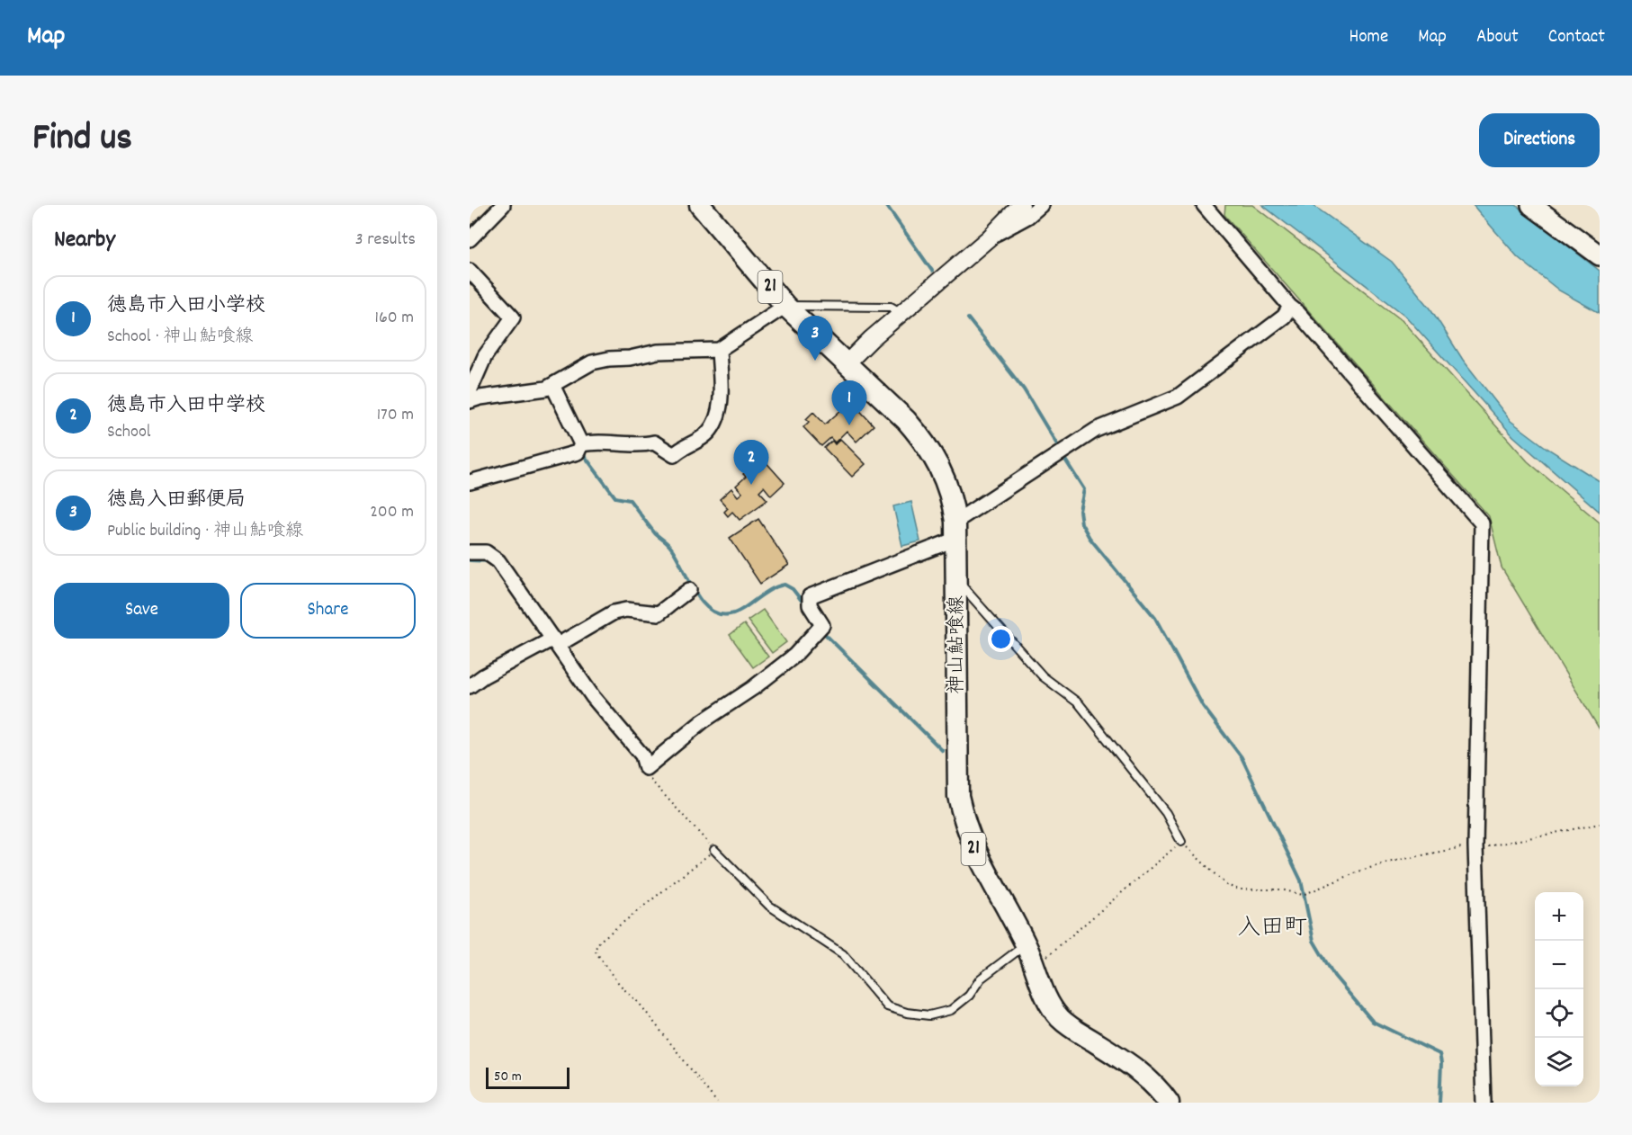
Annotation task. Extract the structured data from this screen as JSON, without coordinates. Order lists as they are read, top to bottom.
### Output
{
  "streets": {
    "main road": ["21", "神山鮎喰線"]
  },
  "districts": ["入田町"],
  "scale_bar": "50 m",
  "page": {
    "header": "Map",
    "nav": [
      "Home",
      "Map",
      "About",
      "Contact"
    ],
    "title": "Find us",
    "buttons": [
      "Directions",
      ["Save", "Share"]
    ],
    "heading": ["Nearby", "3 results"],
    "list": [
      {
        "mark": "1",
        "name": "徳島市入田小学校",
        "note": "School · 神山鮎喰線",
        "value": "160 m"
      },
      {
        "mark": "2",
        "name": "徳島市入田中学校",
        "note": "School",
        "value": "170 m"
      },
      {
        "mark": "3",
        "name": "徳島入田郵便局",
        "note": "Public building · 神山鮎喰線",
        "value": "200 m"
      }
    ],
    "pins": ["3", "1", "2"],
    "map_buttons": ["+", "−"],
    "scale": "50 m"
  }
}
